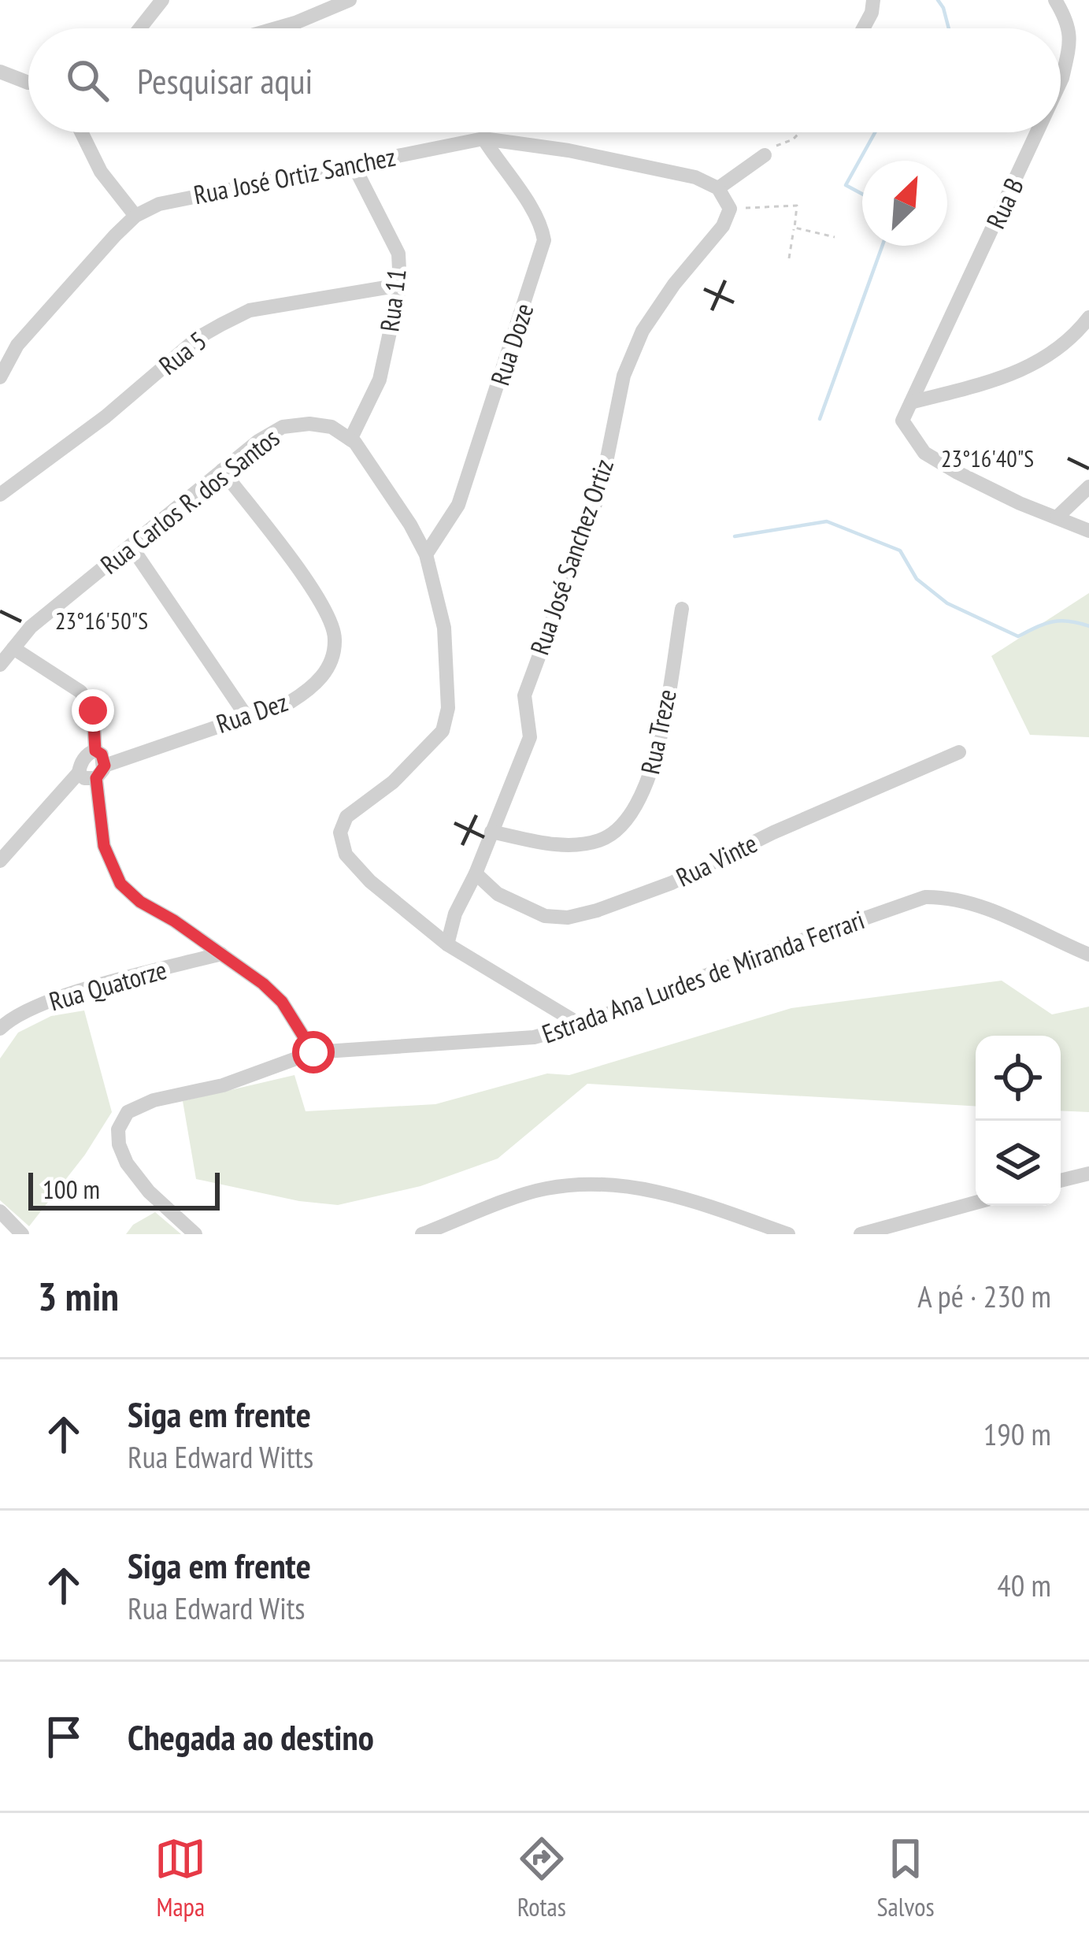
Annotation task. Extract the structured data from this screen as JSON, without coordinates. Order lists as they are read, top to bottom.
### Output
{
  "streets": {
    "street": [
      "Rua José Ortiz Sanchez",
      "Rua B",
      "Rua 11",
      "Rua Doze",
      "Rua 5",
      "Rua Carlos R. dos Santos",
      "Rua José Sanchez Ortiz",
      "Rua Dez",
      "Rua Treze",
      "Rua Vinte",
      "Estrada Ana Lurdes de Miranda Ferrari",
      "Rua Quatorze"
    ]
  },
  "crossings": [
    ["Rua José Ortiz Sanchez", "Rua 11"],
    ["Rua José Ortiz Sanchez", "Rua Doze"],
    ["Rua 11", "Rua 5"],
    ["Rua 11", "Rua Carlos R. dos Santos"],
    ["Rua Carlos R. dos Santos", "Rua Dez"],
    ["Rua José Sanchez Ortiz", "Rua Treze"],
    ["Rua José Sanchez Ortiz", "Rua Vinte"]
  ],
  "scale_bar": "100 m",
  "north": "top right",
  "page": {
    "search": "Pesquisar aqui",
    "scale": "100 m",
    "heading": ["3 min", "A pé · 230 m"],
    "list": [
      ["Siga em frente", "Rua Edward Witts", "190 m"],
      ["Siga em frente", "Rua Edward Wits", "40 m"],
      "Chegada ao destino"
    ],
    "nav": ["Mapa", "Rotas", "Salvos"]
  },
  "coordinates": ["23°16'40\"S", "23°16'50\"S"]
}
